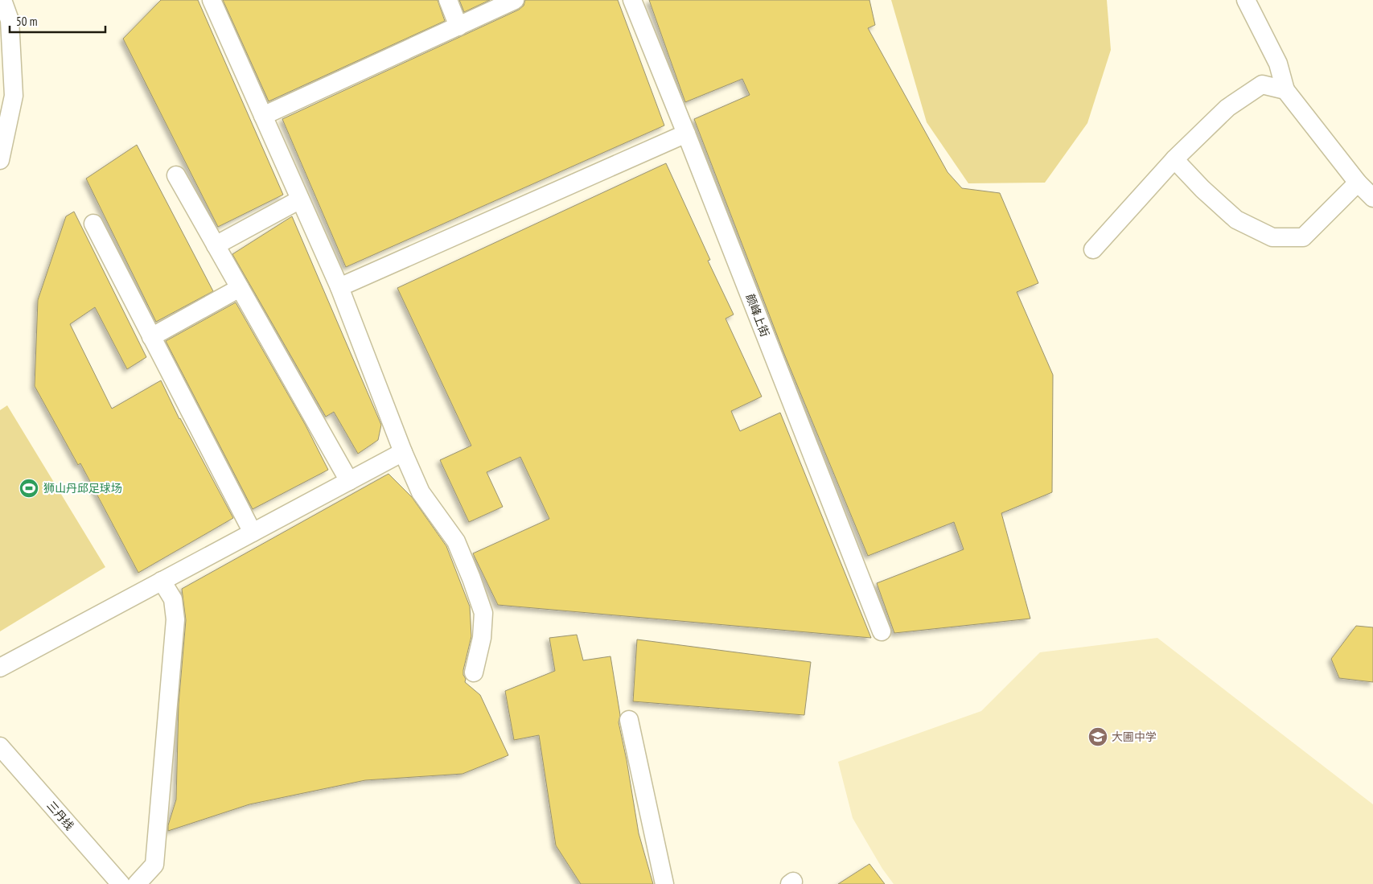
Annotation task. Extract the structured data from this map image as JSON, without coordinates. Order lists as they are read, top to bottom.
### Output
{
  "streets": {
    "street": ["颜峰上街", "三丹线"]
  },
  "places": {
    "sports": ["狮山丹邱足球场"],
    "school or university": ["大圃中学"]
  },
  "scale_bar": "50 m"
}
